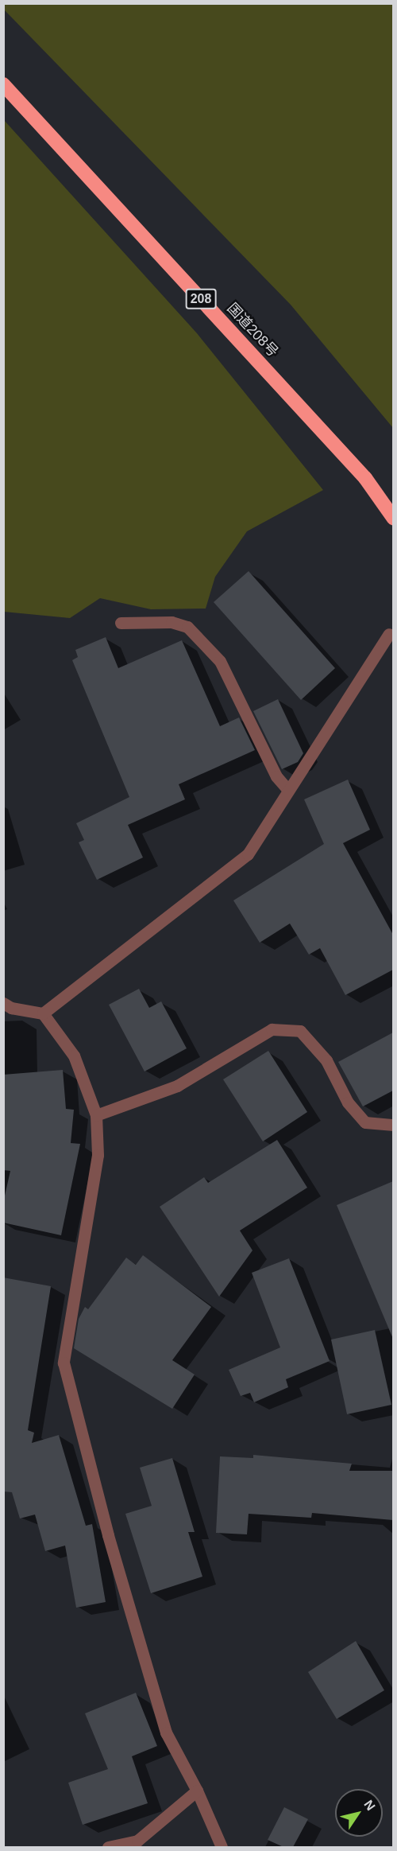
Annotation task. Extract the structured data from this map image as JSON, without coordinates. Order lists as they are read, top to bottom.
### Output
{
  "streets": {
    "highway": ["208", "国道208号"]
  },
  "north": "top right"
}
